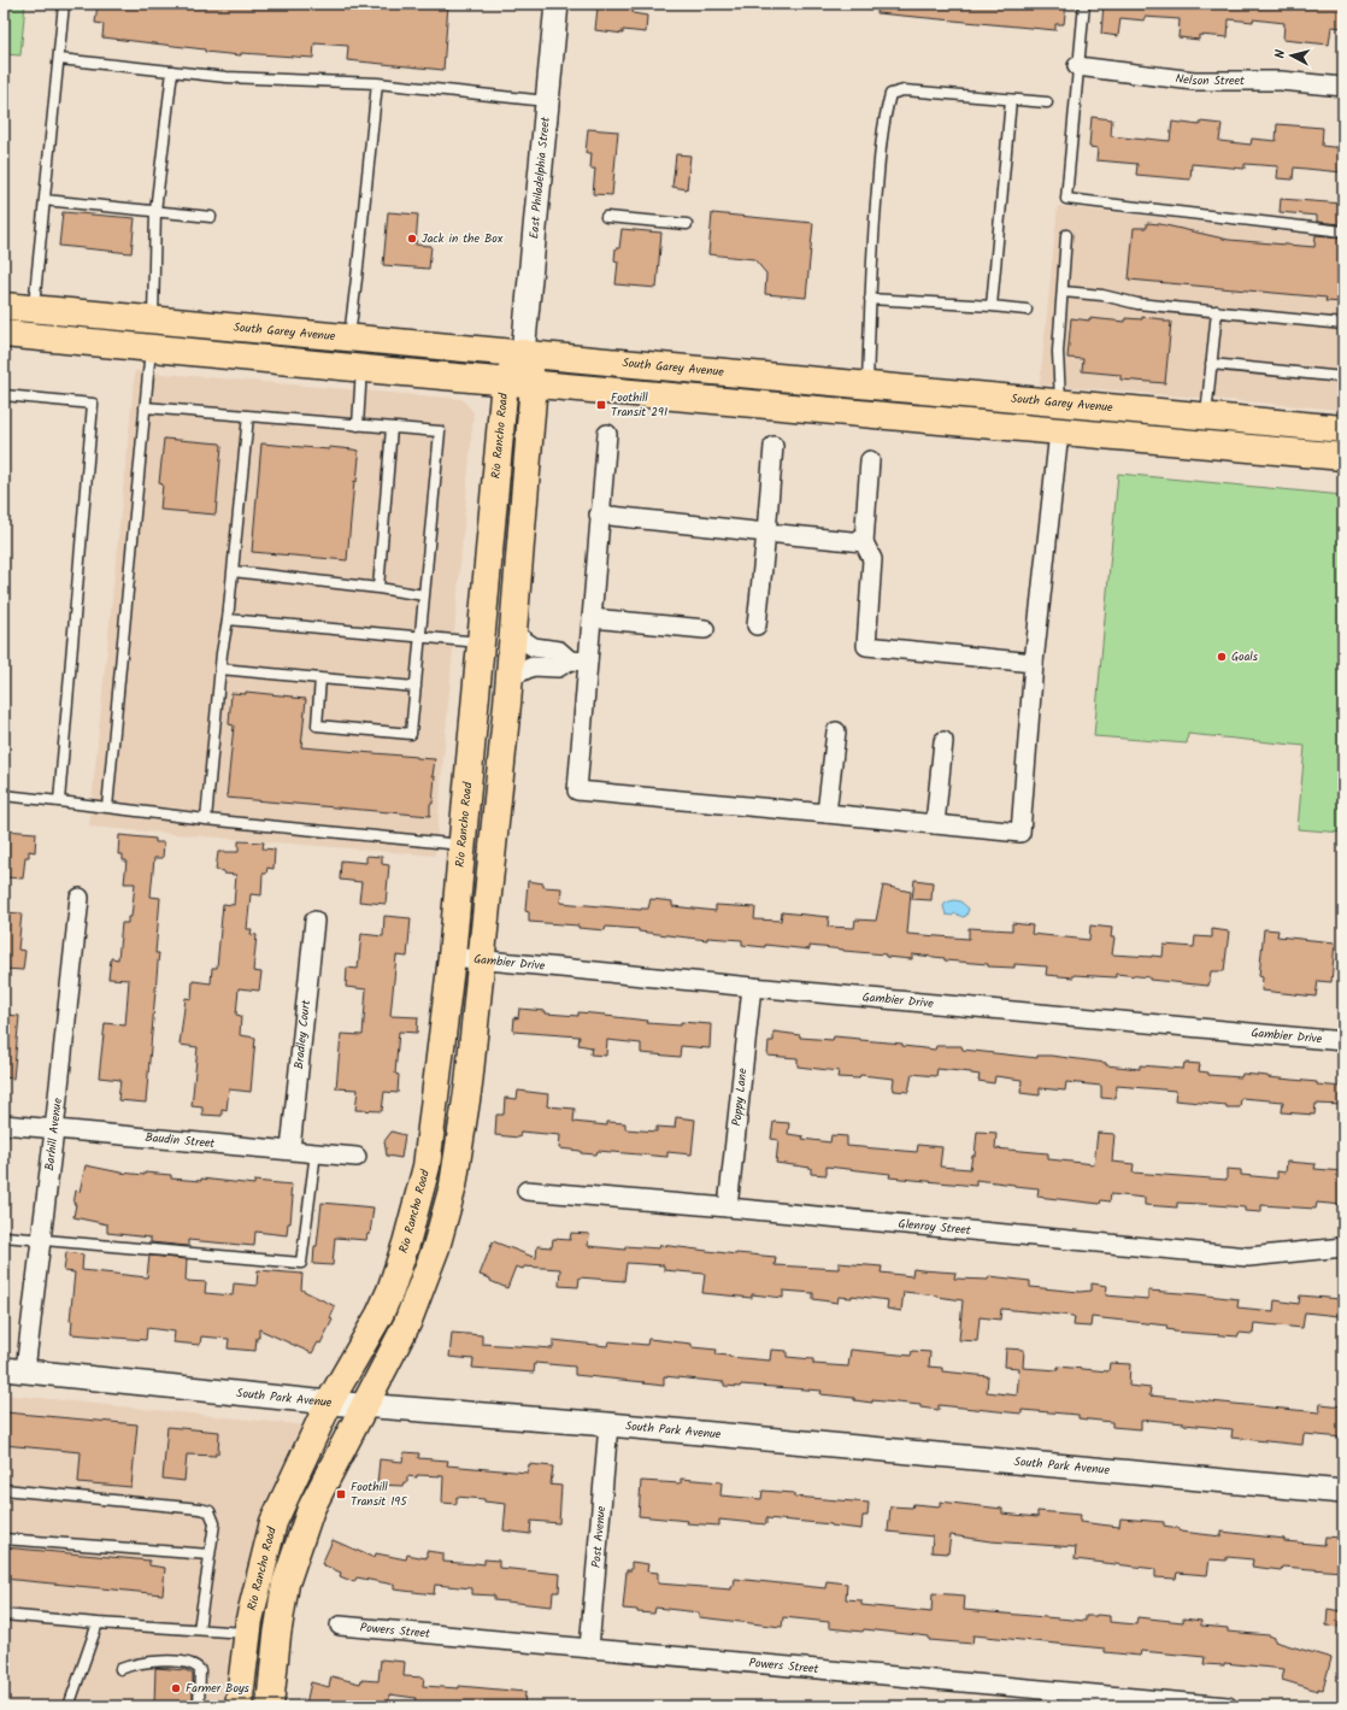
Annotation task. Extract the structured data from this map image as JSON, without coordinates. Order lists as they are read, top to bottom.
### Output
{
  "streets": {
    "main road": ["South Garey Avenue", "Rio Rancho Road"],
    "street": [
      "Nelson Street",
      "East Philadelphia Street",
      "Gambier Drive",
      "Bradley Court",
      "Poppy Lane",
      "Barhill Avenue",
      "Baudin Street",
      "Glenroy Street",
      "South Park Avenue",
      "Post Avenue",
      "Powers Street"
    ]
  },
  "crossings": [
    ["East Philadelphia Street", "South Garey Avenue"],
    ["East Philadelphia Street", "Rio Rancho Road"],
    ["South Garey Avenue", "Rio Rancho Road"],
    ["Rio Rancho Road", "Gambier Drive"],
    ["Rio Rancho Road", "South Park Avenue"],
    ["Gambier Drive", "Poppy Lane"],
    ["Bradley Court", "Baudin Street"],
    ["Poppy Lane", "Glenroy Street"],
    ["Barhill Avenue", "Baudin Street"],
    ["Barhill Avenue", "South Park Avenue"],
    ["South Park Avenue", "Post Avenue"],
    ["Post Avenue", "Powers Street"]
  ],
  "places": {
    "other": ["Jack in the Box", "Goals", "Farmer Boys"],
    "transit": ["Foothill Transit 291", "Foothill Transit 195"]
  },
  "north": "left"
}
